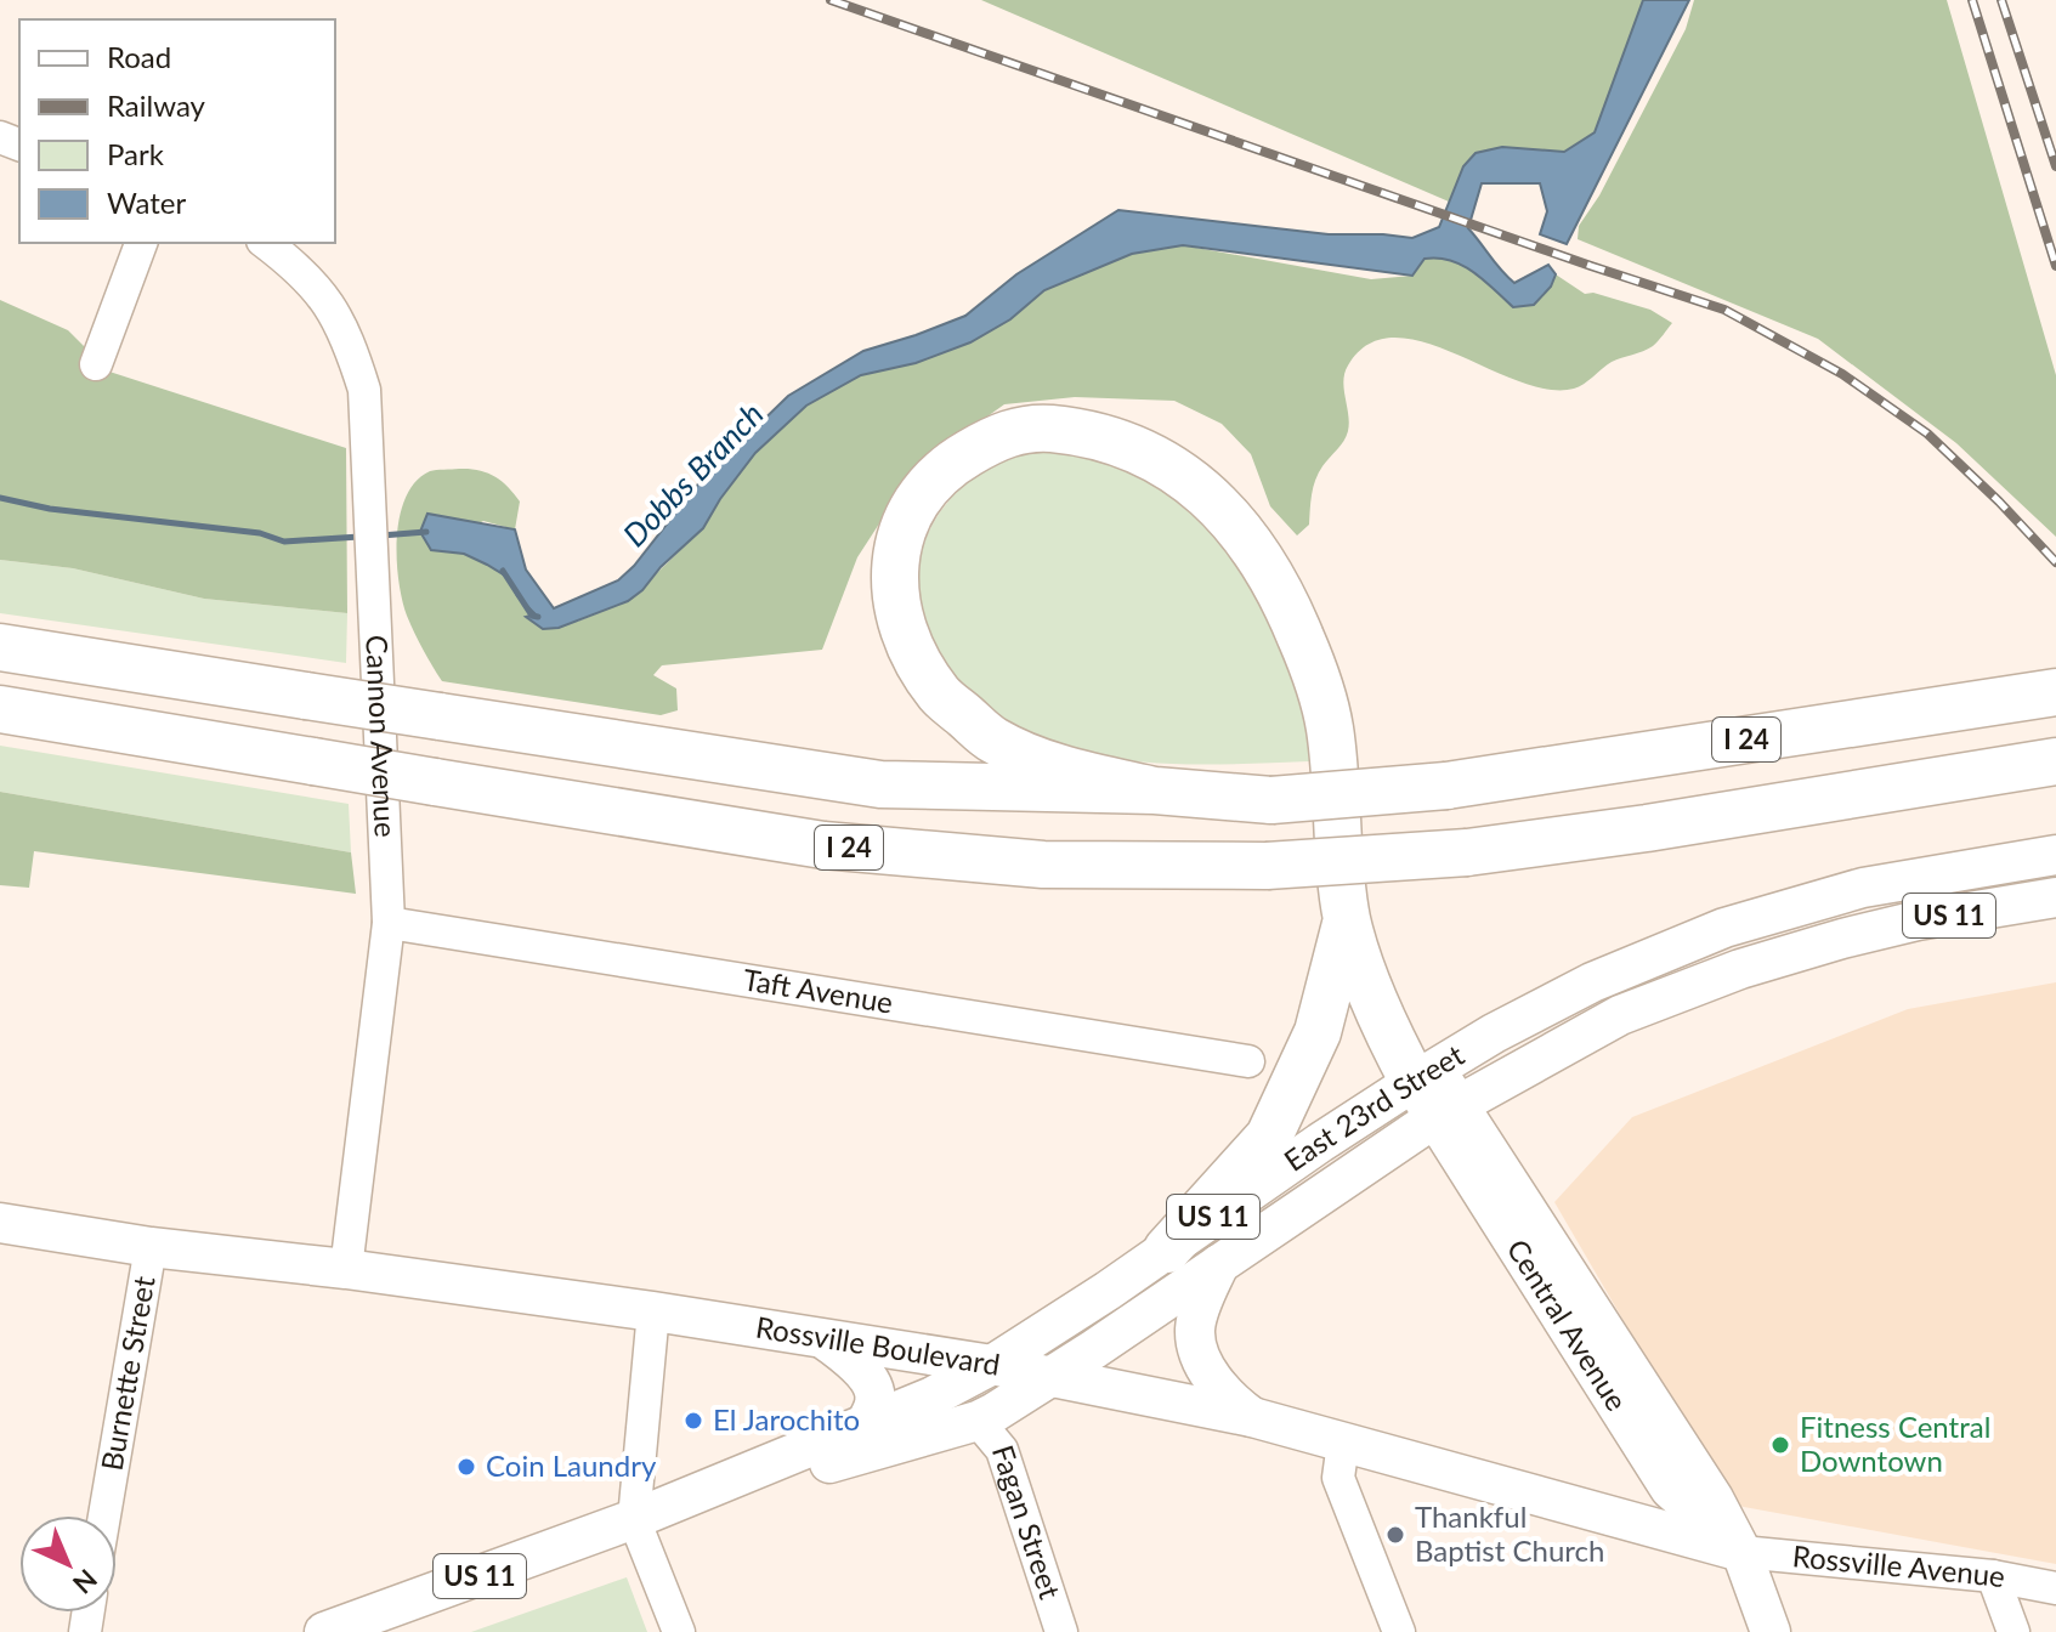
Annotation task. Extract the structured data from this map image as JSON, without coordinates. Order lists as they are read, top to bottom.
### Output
{
  "streets": {
    "highway": ["I 24"],
    "main road": [
      "US 11",
      "East 23rd Street",
      "Central Avenue",
      "Rossville Boulevard"
    ],
    "street": [
      "Cannon Avenue",
      "Taft Avenue",
      "Burnette Street",
      "Fagan Street",
      "Rossville Avenue"
    ]
  },
  "crossings": [
    ["Cannon Avenue", "Taft Avenue"],
    ["Cannon Avenue", "Rossville Boulevard"],
    ["East 23rd Street", "Central Avenue"],
    ["East 23rd Street", "Rossville Boulevard"],
    ["East 23rd Street", "Fagan Street"],
    ["Central Avenue", "Rossville Boulevard"],
    ["Central Avenue", "Rossville Avenue"],
    ["Rossville Boulevard", "Burnette Street"],
    ["Rossville Boulevard", "Rossville Avenue"]
  ],
  "water": ["Dobbs Branch"],
  "places": [
    "El Jarochito",
    "Fitness Central Downtown",
    "Coin Laundry",
    "Thankful Baptist Church"
  ],
  "legend": [
    "Road",
    "Railway",
    "Park",
    "Water"
  ],
  "north": "bottom right"
}
